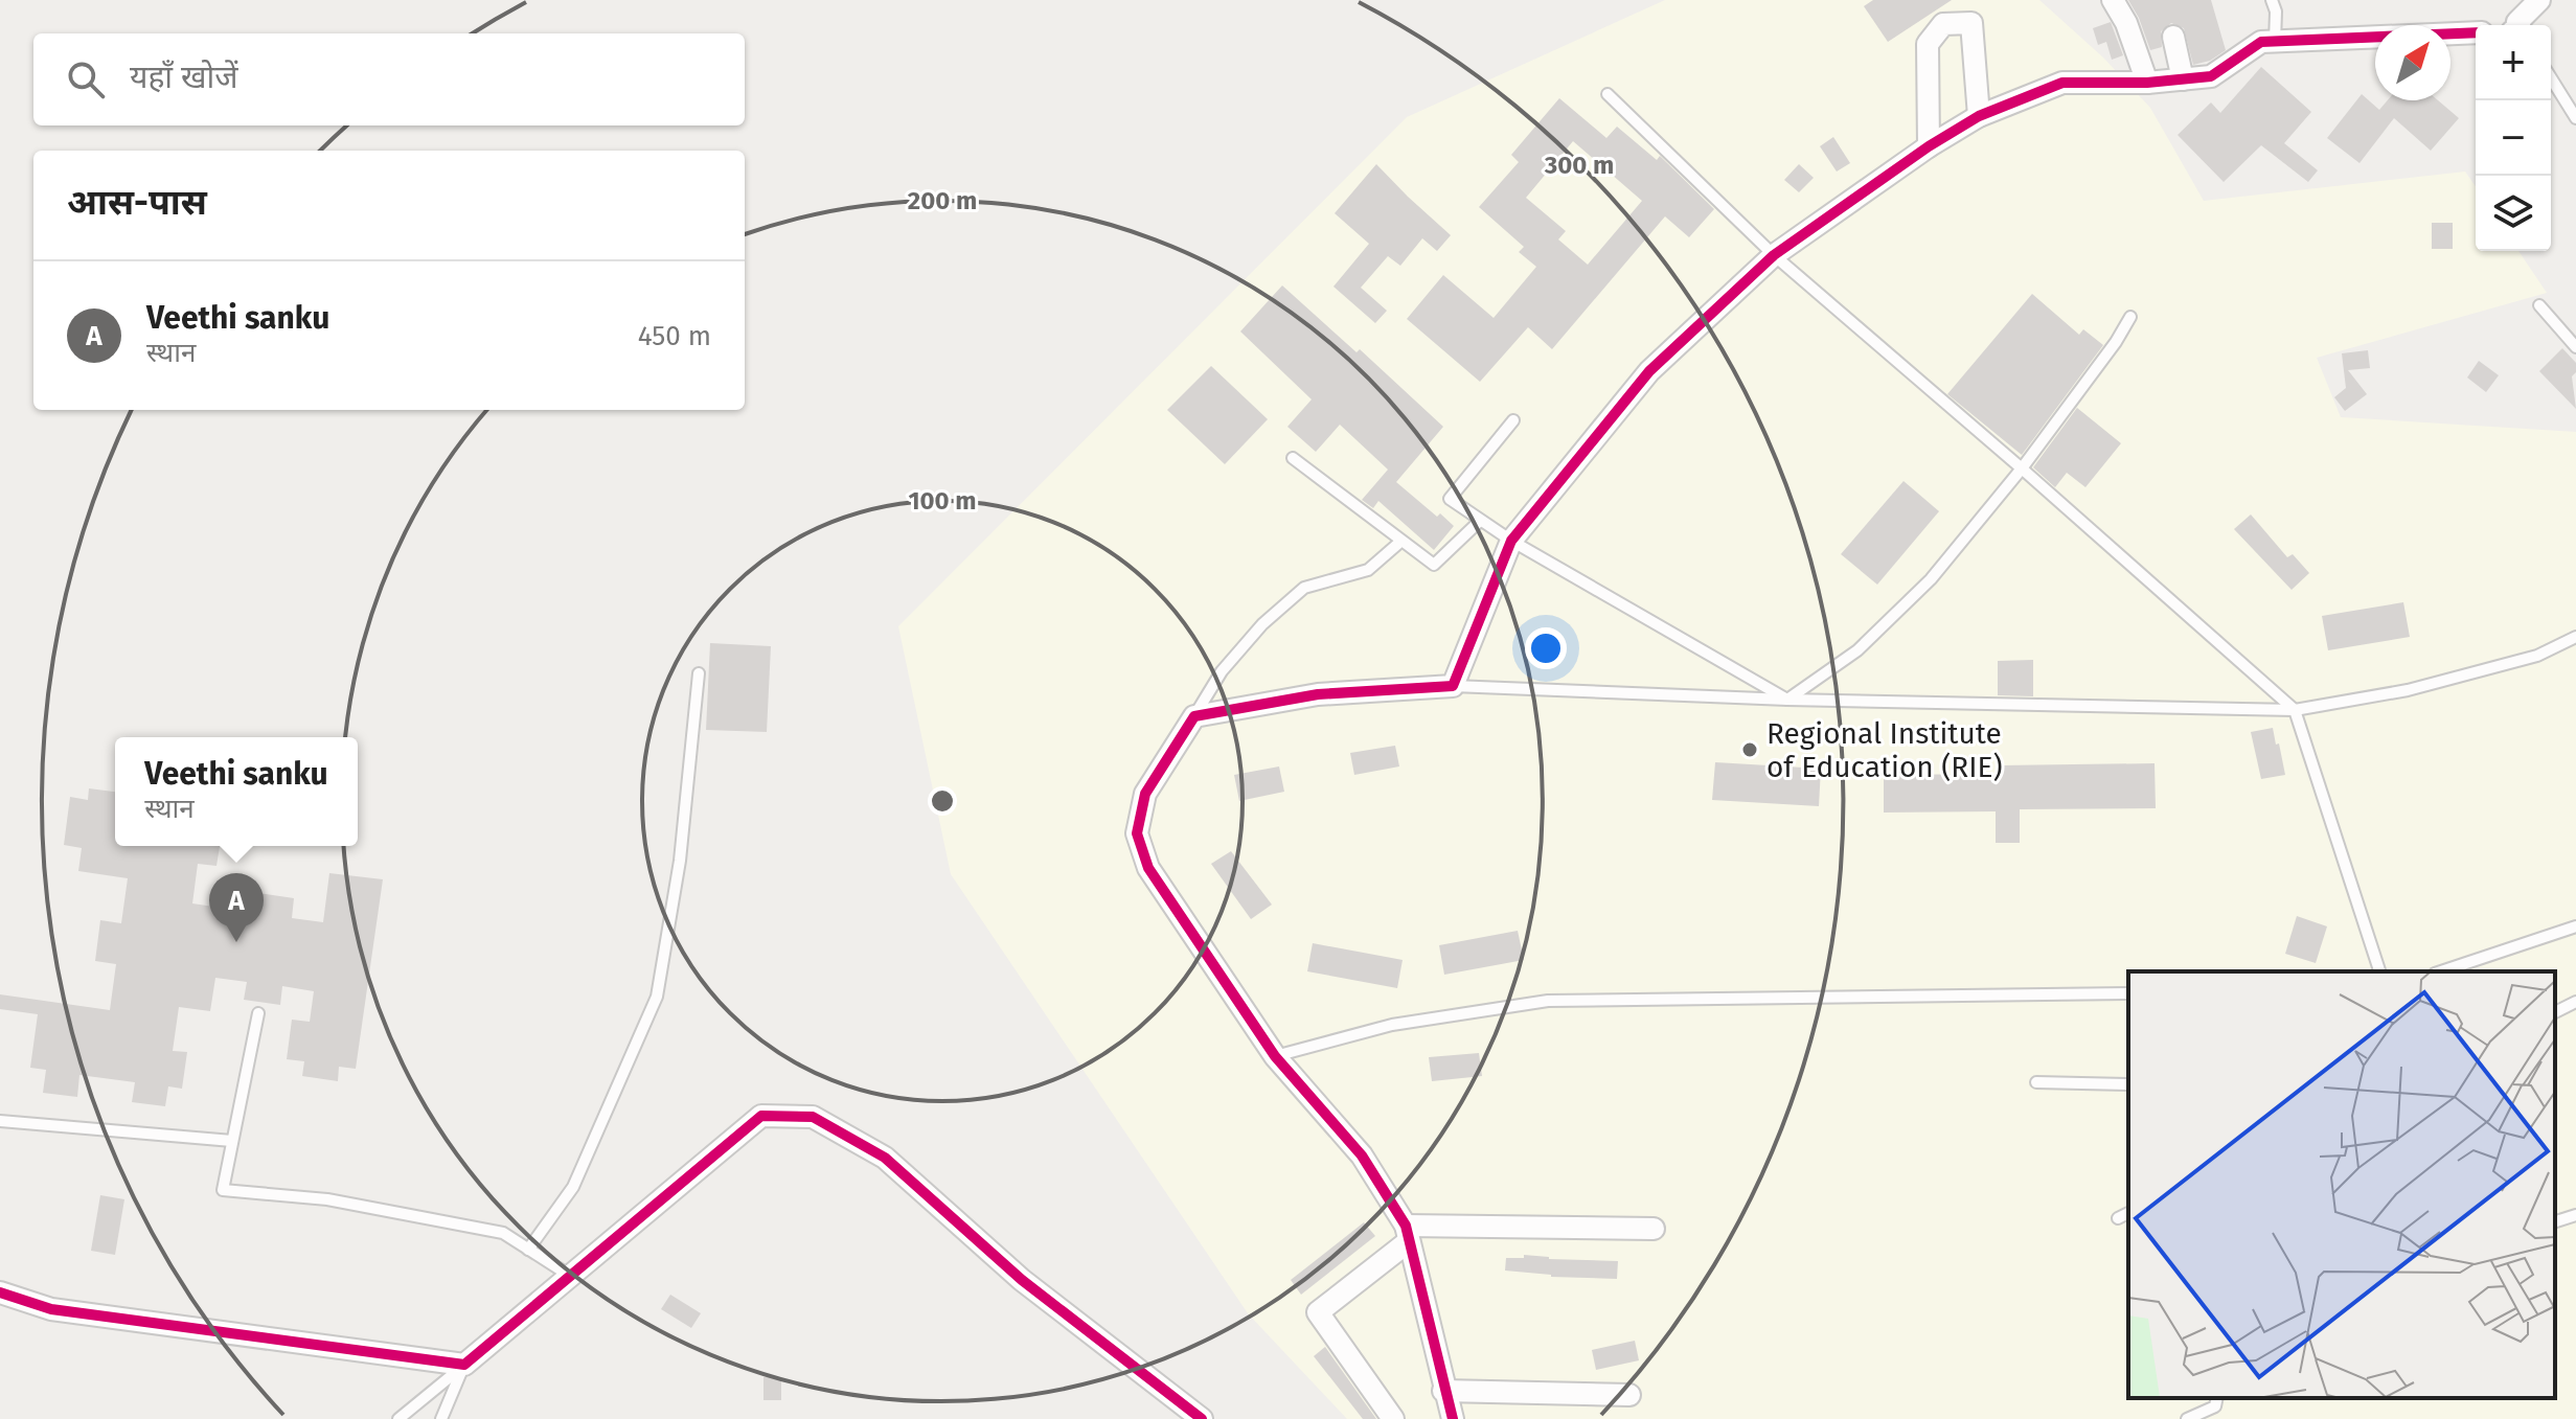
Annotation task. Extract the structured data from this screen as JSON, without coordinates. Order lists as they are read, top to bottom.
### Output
{
  "places": ["Regional Institute of Education (RIE)"],
  "north": "top right",
  "page": {
    "map_buttons": ["+", "−"],
    "search": "यहाँ खोजें",
    "heading": "आस-पास",
    "list": [
      {
        "mark": "A",
        "name": "Veethi sanku",
        "note": "स्थान",
        "value": "450 m"
      }
    ],
    "popup": ["Veethi sanku", "स्थान"],
    "pins": "A"
  },
  "rings": ["300 m", "200 m", "100 m"]
}
